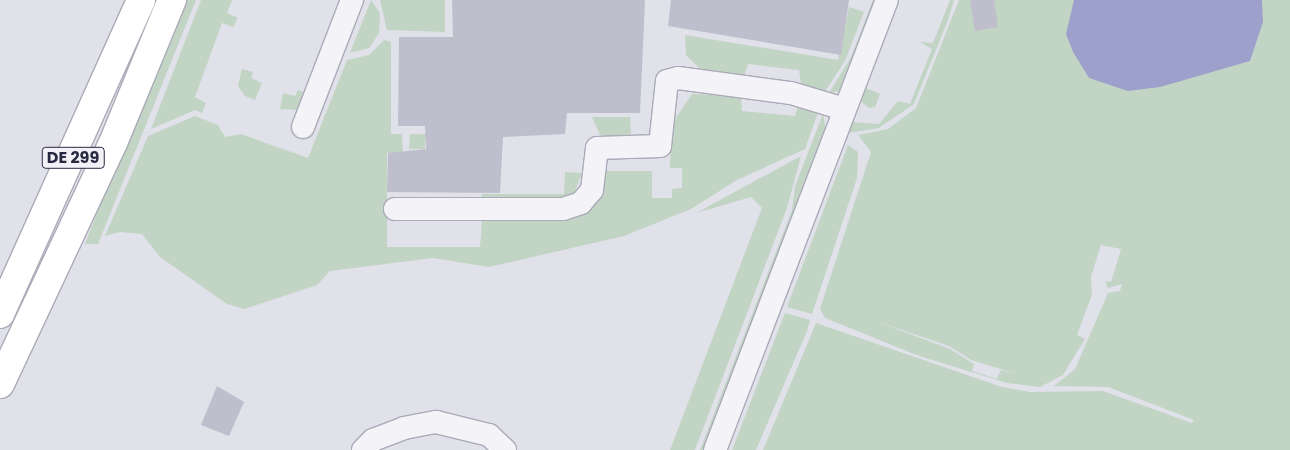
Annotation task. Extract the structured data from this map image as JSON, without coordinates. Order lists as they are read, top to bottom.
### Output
{
  "streets": {
    "main road": ["DE 299"]
  }
}
